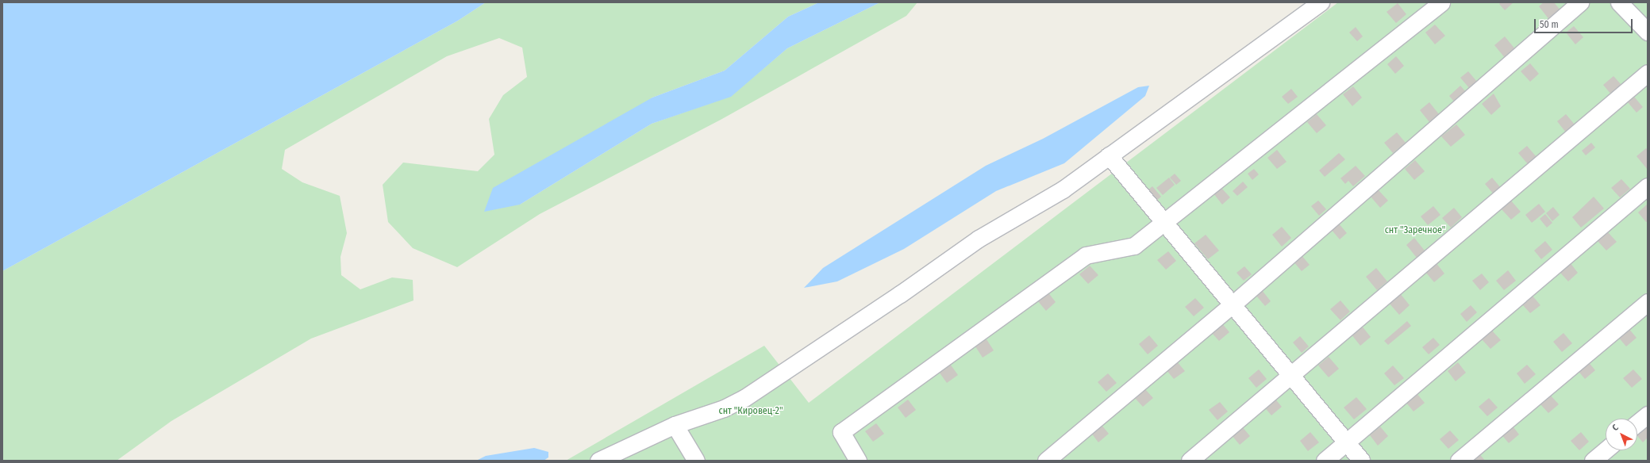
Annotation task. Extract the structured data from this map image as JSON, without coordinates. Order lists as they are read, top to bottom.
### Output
{
  "parks": ["снт \"Заречное\"", "снт \"Кировец-2\""],
  "scale_bar": "50 m",
  "north": "top left"
}
